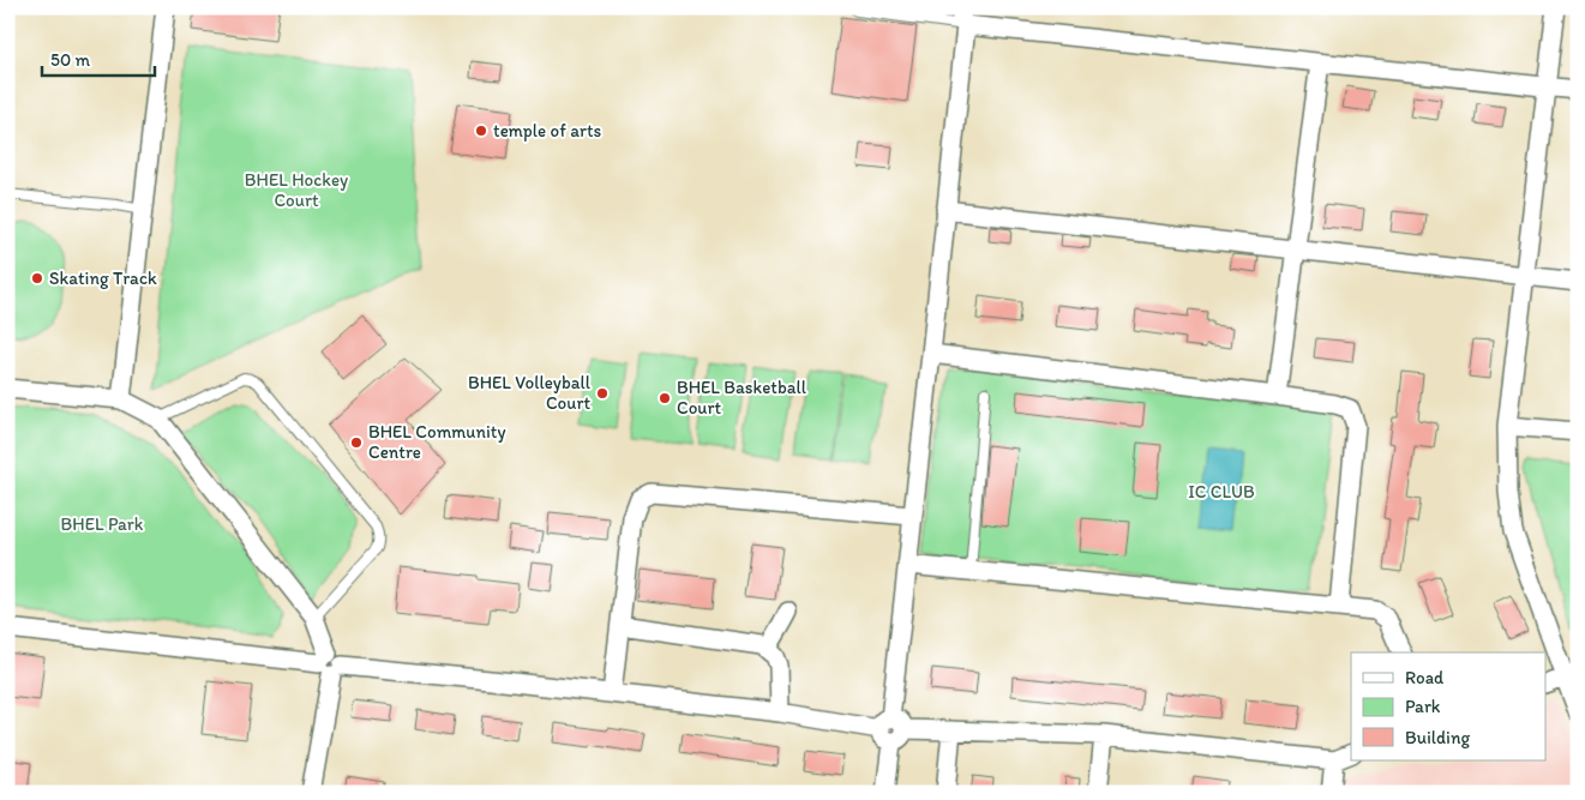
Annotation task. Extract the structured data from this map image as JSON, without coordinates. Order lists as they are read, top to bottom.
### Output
{
  "parks": ["BHEL Hockey Court", "IC CLUB", "BHEL Park"],
  "places": [
    "temple of arts",
    "Skating Track",
    "BHEL Volleyball Court",
    "BHEL Basketball Court",
    "BHEL Community Centre"
  ],
  "legend": ["Road", "Park", "Building"],
  "scale_bar": "50 m"
}
